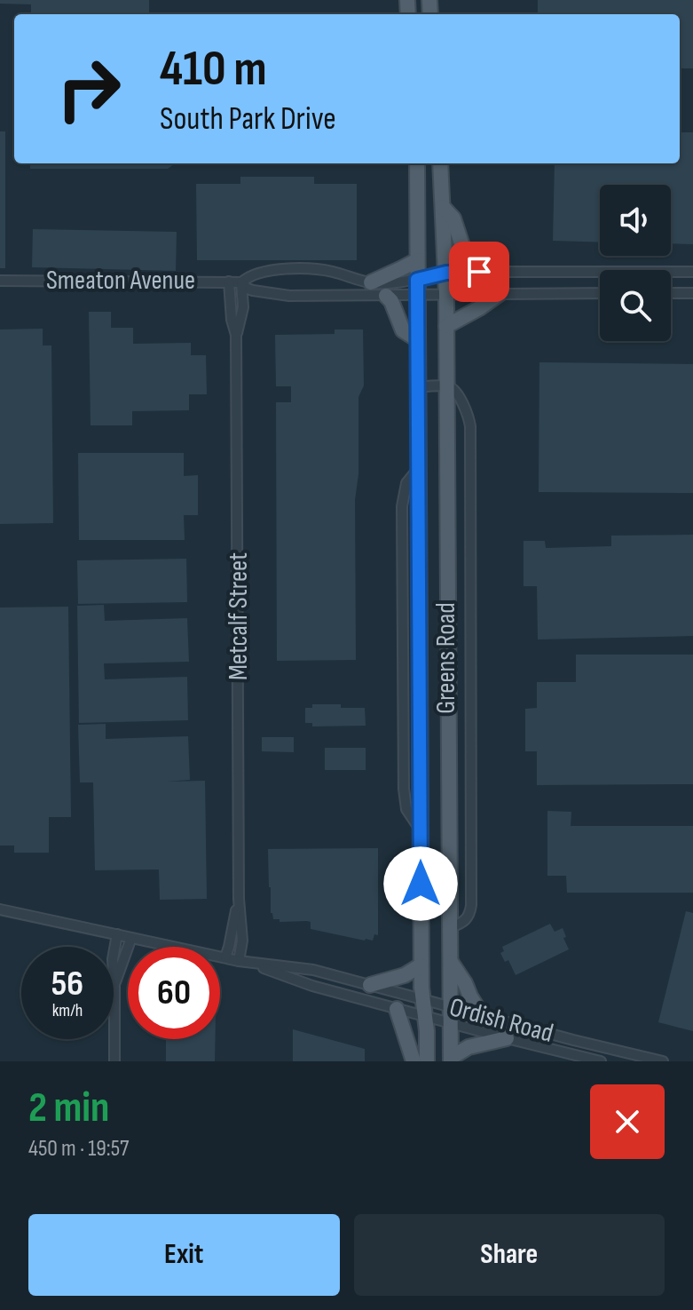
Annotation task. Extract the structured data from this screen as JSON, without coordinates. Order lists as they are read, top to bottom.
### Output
{
  "streets": {
    "main road": ["Greens Road"],
    "street": ["Smeaton Avenue", "Metcalf Street", "Ordish Road"]
  },
  "crossings": [
    ["Smeaton Avenue", "Metcalf Street"],
    ["Smeaton Avenue", "Greens Road"],
    ["Metcalf Street", "Ordish Road"],
    ["Greens Road", "Ordish Road"]
  ],
  "page": {
    "turn": ["410 m", "South Park Drive"],
    "speed": "56 km/h",
    "limit": "60",
    "heading": ["2 min", "450 m · 19:57"],
    "buttons": ["Exit", "Share"]
  }
}
